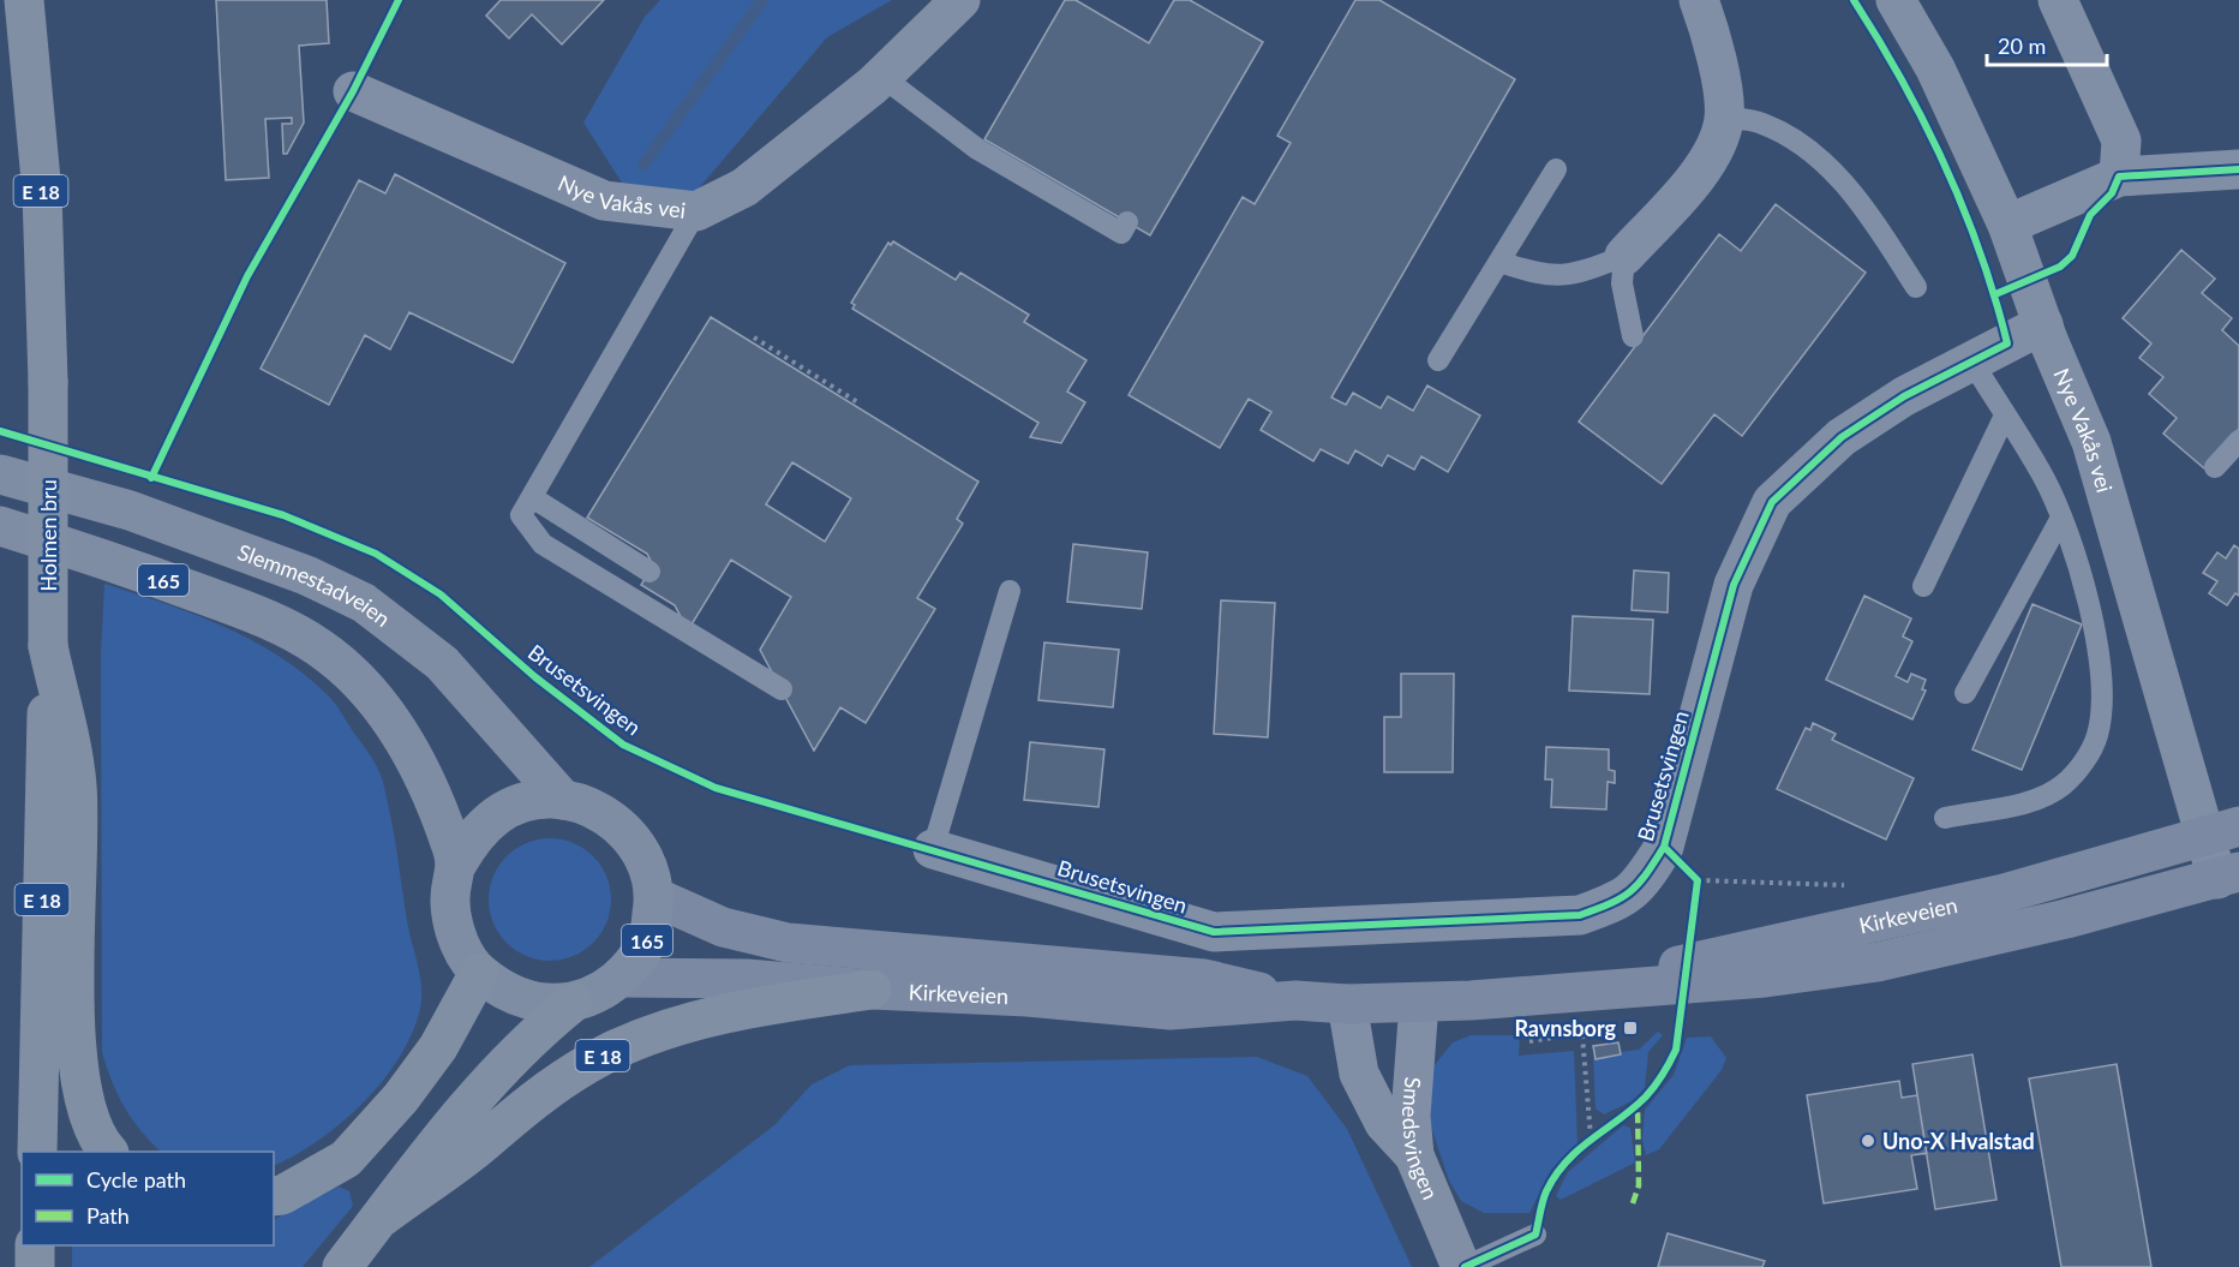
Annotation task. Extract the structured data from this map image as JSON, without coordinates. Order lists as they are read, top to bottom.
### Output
{
  "streets": {
    "highway": ["E 18", "Holmen bru"],
    "main road": ["165", "Slemmestadveien", "Kirkeveien"],
    "street": ["Nye Vakås vei", "Brusetsvingen", "Smedsvingen"]
  },
  "crossings": [
    ["E 18", "Holmen bru"],
    ["E 18", "165"],
    ["E 18", "Slemmestadveien"],
    ["E 18", "Kirkeveien"],
    ["Nye Vakås vei", "Brusetsvingen"],
    ["Nye Vakås vei", "Kirkeveien"],
    ["165", "Slemmestadveien"],
    ["165", "Kirkeveien"],
    ["Slemmestadveien", "Kirkeveien"],
    ["Kirkeveien", "Smedsvingen"]
  ],
  "places": {
    "transit": ["Ravnsborg"],
    "other": ["Uno-X Hvalstad"]
  },
  "legend": ["Cycle path", "Path"],
  "scale_bar": "20 m"
}
